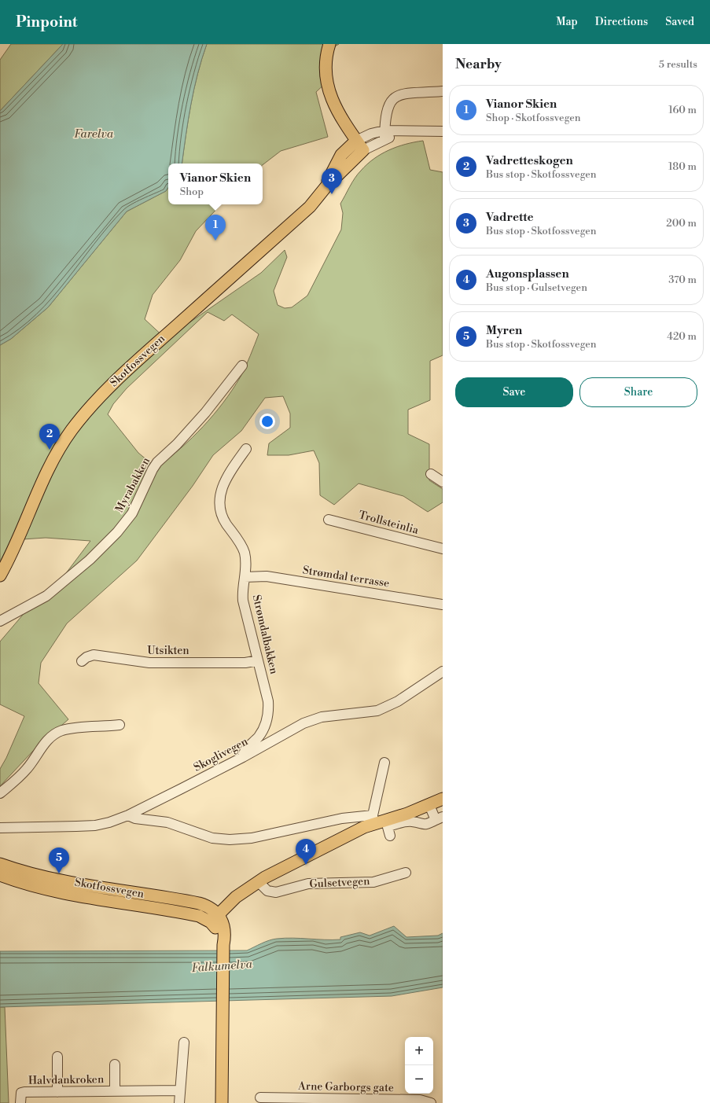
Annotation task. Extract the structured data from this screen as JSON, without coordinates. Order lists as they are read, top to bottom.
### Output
{
  "streets": {
    "main road": ["Skotfossvegen"],
    "street": [
      "Myrabakken",
      "Trollsteinlia",
      "Strømdal terrasse",
      "Strømdalbakken",
      "Utsikten",
      "Skoglivegen",
      "Gulsetvegen",
      "Halvdankroken",
      "Arne Garborgs gate"
    ]
  },
  "crossings": [
    ["Strømdal terrasse", "Strømdalbakken"],
    ["Strømdalbakken", "Utsikten"],
    ["Strømdalbakken", "Skoglivegen"]
  ],
  "water": ["Farelva", "Falkumelva"],
  "page": {
    "header": "Pinpoint",
    "nav": ["Map", "Directions", "Saved"],
    "heading": ["Nearby", "5 results"],
    "list": [
      {
        "mark": "1",
        "name": "Vianor Skien",
        "note": "Shop · Skotfossvegen",
        "value": "160 m"
      },
      {
        "mark": "2",
        "name": "Vadretteskogen",
        "note": "Bus stop · Skotfossvegen",
        "value": "180 m"
      },
      {
        "mark": "3",
        "name": "Vadrette",
        "note": "Bus stop · Skotfossvegen",
        "value": "200 m"
      },
      {
        "mark": "4",
        "name": "Augonsplassen",
        "note": "Bus stop · Gulsetvegen",
        "value": "370 m"
      },
      {
        "mark": "5",
        "name": "Myren",
        "note": "Bus stop · Skotfossvegen",
        "value": "420 m"
      }
    ],
    "popup": ["Vianor Skien", "Shop"],
    "pins": [
      "3",
      "1",
      "2",
      "4",
      "5"
    ],
    "buttons": ["Save", "Share"],
    "map_buttons": ["+", "−"]
  }
}
